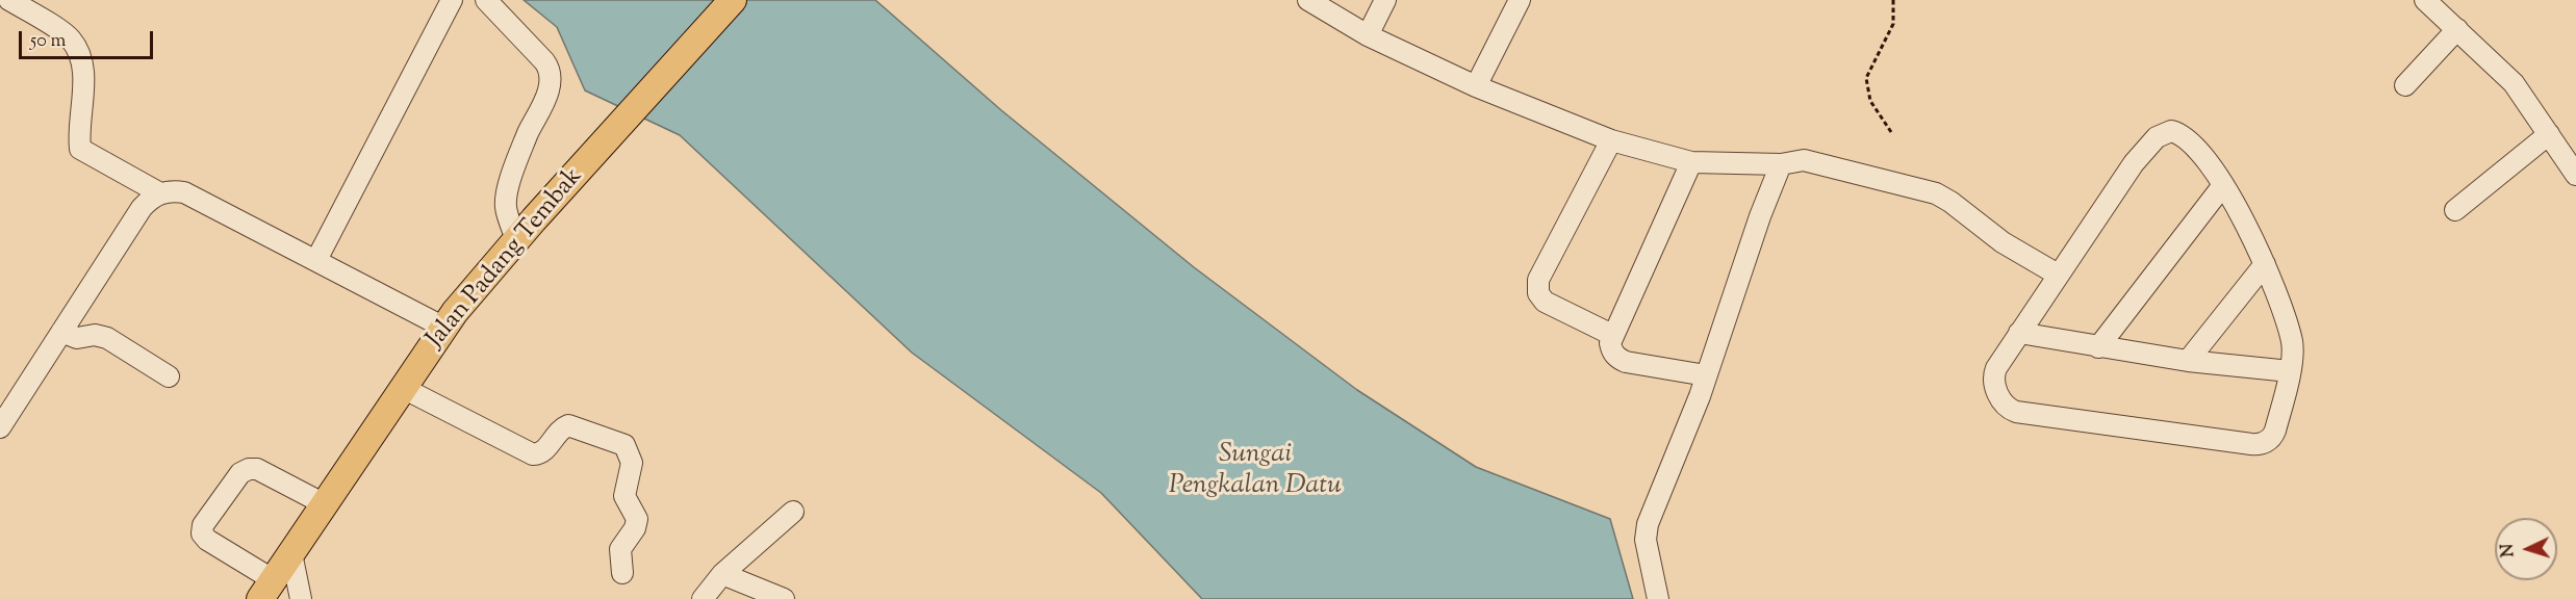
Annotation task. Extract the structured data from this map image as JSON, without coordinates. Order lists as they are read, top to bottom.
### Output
{
  "streets": {
    "main road": ["Jalan Padang Tembak"]
  },
  "water": ["Sungai Pengkalan Datu"],
  "scale_bar": "50 m",
  "north": "left"
}
